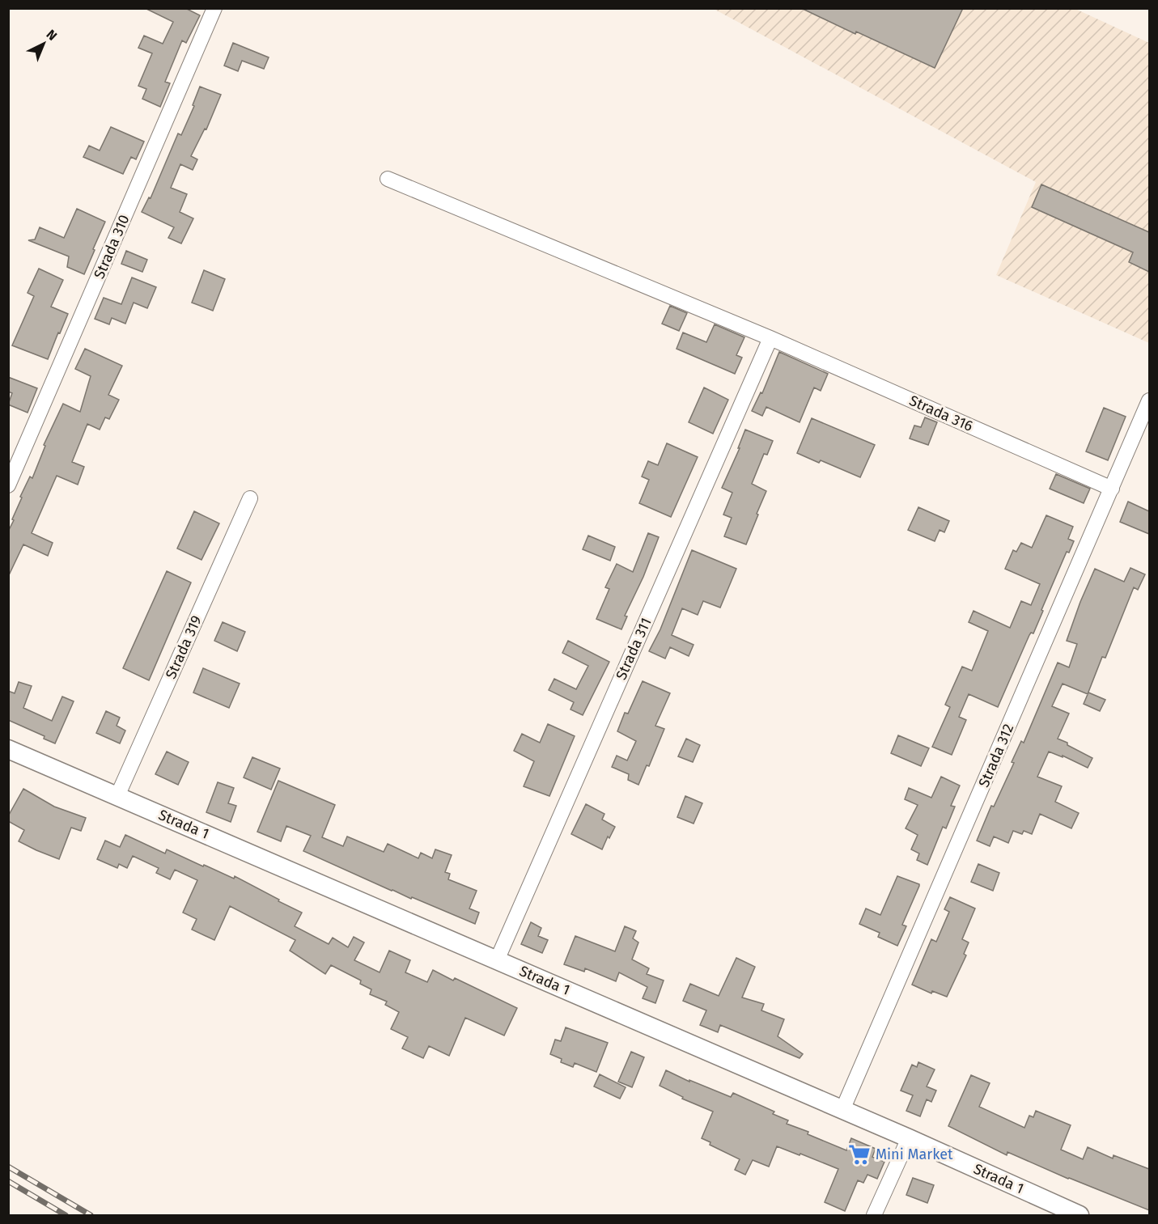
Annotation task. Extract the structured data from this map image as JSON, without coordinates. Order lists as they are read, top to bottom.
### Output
{
  "streets": {
    "main road": ["Strada 1"],
    "street": [
      "Strada 310",
      "Strada 316",
      "Strada 319",
      "Strada 311",
      "Strada 312"
    ]
  },
  "crossings": [
    ["Strada 316", "Strada 311"],
    ["Strada 316", "Strada 312"],
    ["Strada 319", "Strada 1"],
    ["Strada 311", "Strada 1"],
    ["Strada 312", "Strada 1"]
  ],
  "places": {
    "supermarket": ["Mini Market"]
  },
  "north": "top right"
}
